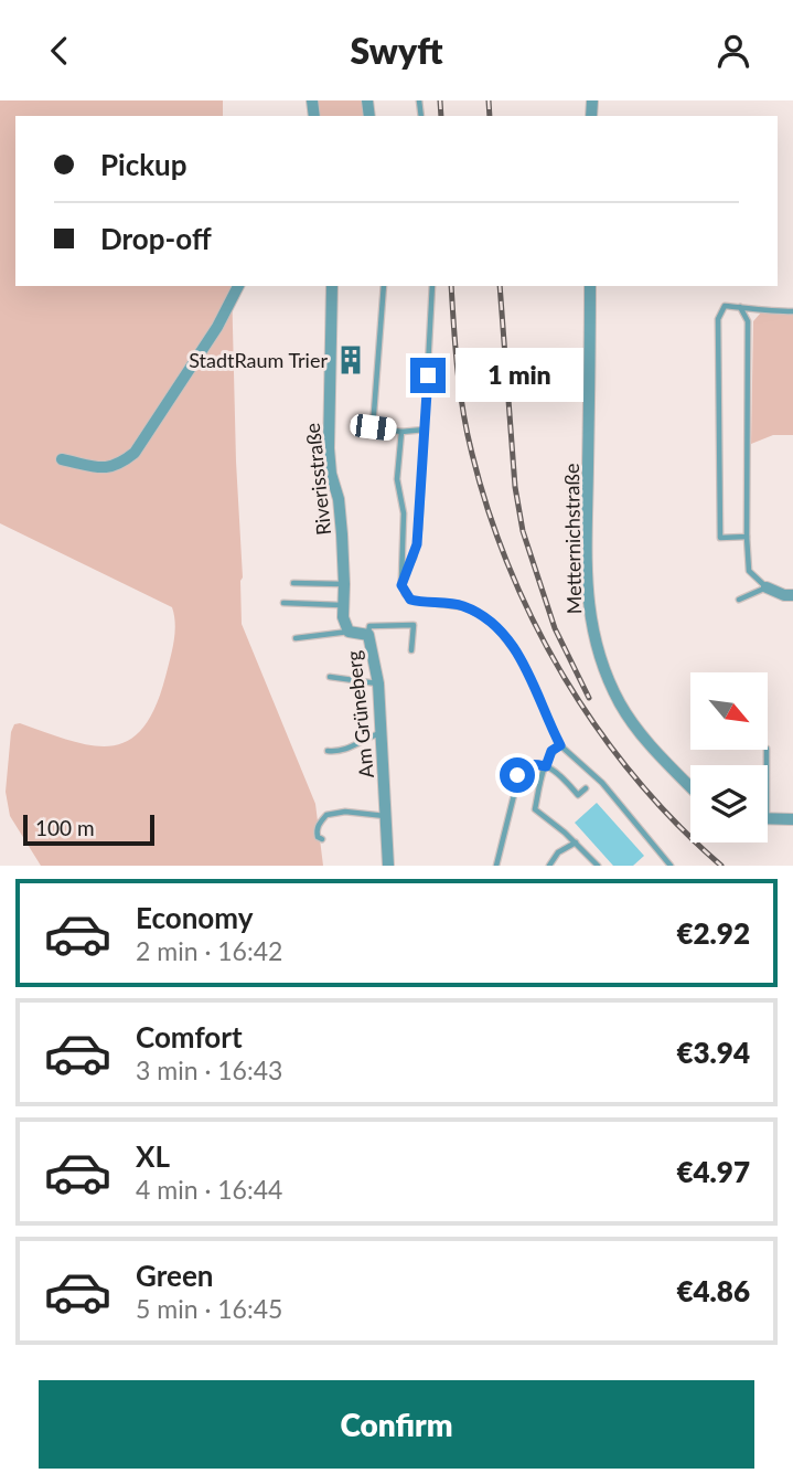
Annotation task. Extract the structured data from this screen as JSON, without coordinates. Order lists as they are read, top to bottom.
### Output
{
  "streets": {
    "street": ["Riverisstraße", "Metternichstraße", "Am Grüneberg"]
  },
  "crossings": [
    ["Riverisstraße", "Am Grüneberg"]
  ],
  "places": {
    "building": ["StadtRaum Trier"]
  },
  "scale_bar": "100 m",
  "north": "bottom right",
  "page": {
    "header": "Swyft",
    "banner": ["Pickup", "Drop-off"],
    "bubble": "1 min",
    "scale": "100 m",
    "list": [
      {
        "name": "Economy",
        "note": "2 min · 16:42",
        "value": "€2.92"
      },
      {
        "name": "Comfort",
        "note": "3 min · 16:43",
        "value": "€3.94"
      },
      {
        "name": "XL",
        "note": "4 min · 16:44",
        "value": "€4.97"
      },
      {
        "name": "Green",
        "note": "5 min · 16:45",
        "value": "€4.86"
      }
    ],
    "buttons": "Confirm"
  }
}
